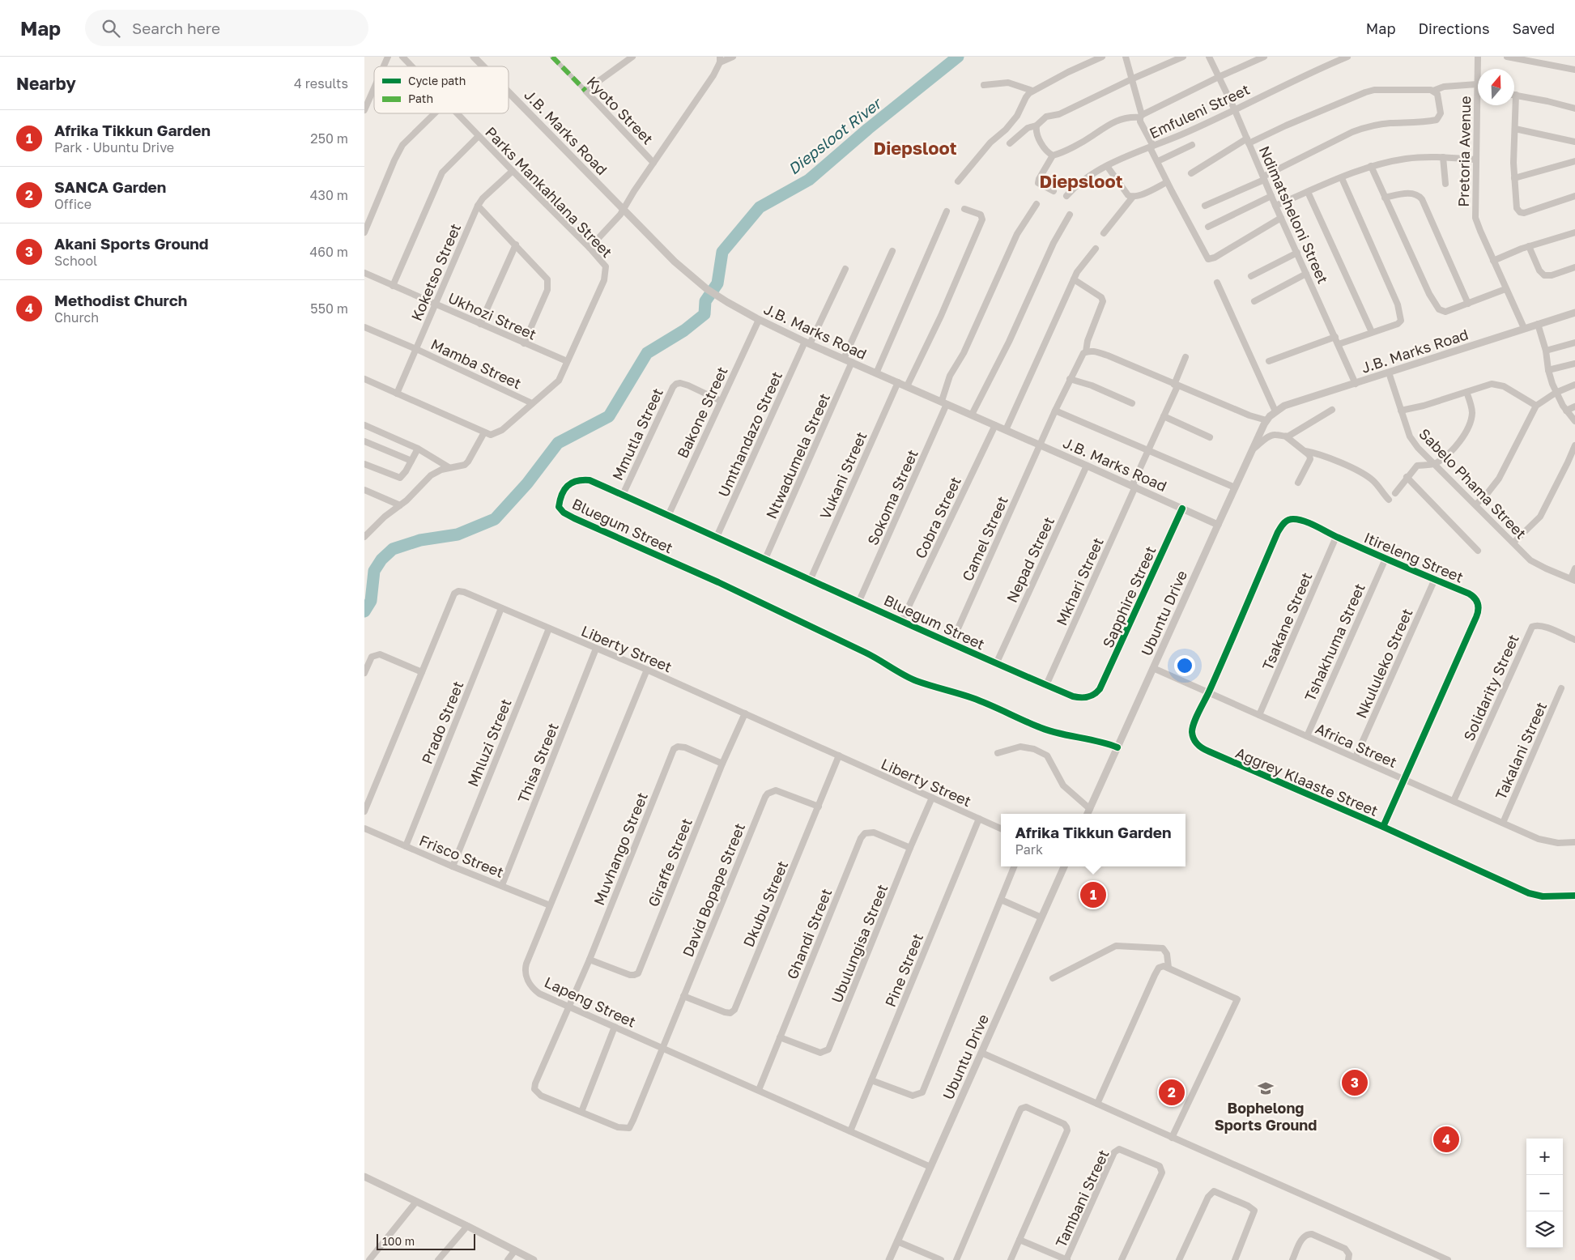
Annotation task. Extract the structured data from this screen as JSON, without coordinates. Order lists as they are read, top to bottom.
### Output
{
  "streets": {
    "street": [
      "Kyoto Street",
      "Emfuleni Street",
      "J.B. Marks Road",
      "Pretoria Avenue",
      "Parks Mankahlana Street",
      "Ndimatsheloni Street",
      "Koketso Street",
      "Ukhozi Street",
      "Mamba Street",
      "Bakone Street",
      "Mmutla Street",
      "Umthandazo Street",
      "Ntwadumela Street",
      "Vukani Street",
      "Sabelo Phama Street",
      "Sokoma Street",
      "Cobra Street",
      "Bluegum Street",
      "Camel Street",
      "Itireleng Street",
      "Nepad Street",
      "Mkhari Street",
      "Sapphire Street",
      "Ubuntu Drive",
      "Tsakane Street",
      "Tshakhuma Street",
      "Liberty Street",
      "Nkululeko Street",
      "Solidarity Street",
      "Prado Street",
      "Mhluzi Street",
      "Africa Street",
      "Takalani Street",
      "Thisa Street",
      "Aggrey Klaaste Street",
      "Muvhango Street",
      "Frisco Street",
      "Giraffe Street",
      "David Bopape Street",
      "Dkubu Street",
      "Ghandi Street",
      "Ubulungisa Street",
      "Pine Street",
      "Lapeng Street",
      "Tambani Street"
    ]
  },
  "crossings": [
    ["Emfuleni Street", "Ndimatsheloni Street"],
    ["J.B. Marks Road", "Pretoria Avenue"],
    ["J.B. Marks Road", "Ndimatsheloni Street"],
    ["J.B. Marks Road", "Bakone Street"],
    ["J.B. Marks Road", "Umthandazo Street"],
    ["J.B. Marks Road", "Ntwadumela Street"],
    ["J.B. Marks Road", "Vukani Street"],
    ["J.B. Marks Road", "Sabelo Phama Street"],
    ["J.B. Marks Road", "Sokoma Street"],
    ["J.B. Marks Road", "Cobra Street"],
    ["J.B. Marks Road", "Camel Street"],
    ["J.B. Marks Road", "Nepad Street"],
    ["J.B. Marks Road", "Mkhari Street"],
    ["J.B. Marks Road", "Sapphire Street"],
    ["J.B. Marks Road", "Ubuntu Drive"],
    ["Parks Mankahlana Street", "Koketso Street"],
    ["Parks Mankahlana Street", "Ukhozi Street"],
    ["Parks Mankahlana Street", "Mamba Street"],
    ["Koketso Street", "Ukhozi Street"],
    ["Koketso Street", "Mamba Street"],
    ["Bakone Street", "Mmutla Street"],
    ["Bakone Street", "Bluegum Street"],
    ["Mmutla Street", "Bluegum Street"],
    ["Umthandazo Street", "Bluegum Street"],
    ["Ntwadumela Street", "Bluegum Street"],
    ["Vukani Street", "Bluegum Street"],
    ["Sokoma Street", "Bluegum Street"],
    ["Cobra Street", "Bluegum Street"],
    ["Bluegum Street", "Camel Street"],
    ["Bluegum Street", "Nepad Street"],
    ["Bluegum Street", "Mkhari Street"],
    ["Bluegum Street", "Sapphire Street"],
    ["Bluegum Street", "Ubuntu Drive"],
    ["Itireleng Street", "Tsakane Street"],
    ["Itireleng Street", "Tshakhuma Street"],
    ["Itireleng Street", "Nkululeko Street"],
    ["Itireleng Street", "Africa Street"],
    ["Itireleng Street", "Aggrey Klaaste Street"],
    ["Ubuntu Drive", "Africa Street"],
    ["Ubuntu Drive", "Lapeng Street"],
    ["Tsakane Street", "Africa Street"],
    ["Tshakhuma Street", "Africa Street"],
    ["Liberty Street", "Prado Street"],
    ["Liberty Street", "Mhluzi Street"],
    ["Liberty Street", "Thisa Street"],
    ["Liberty Street", "Giraffe Street"],
    ["Liberty Street", "Dkubu Street"],
    ["Liberty Street", "Ubulungisa Street"],
    ["Liberty Street", "Pine Street"],
    ["Liberty Street", "Lapeng Street"],
    ["Nkululeko Street", "Africa Street"],
    ["Solidarity Street", "Africa Street"],
    ["Prado Street", "Frisco Street"],
    ["Mhluzi Street", "Frisco Street"],
    ["Africa Street", "Takalani Street"],
    ["Africa Street", "Aggrey Klaaste Street"],
    ["Thisa Street", "Frisco Street"],
    ["Muvhango Street", "Giraffe Street"],
    ["Muvhango Street", "David Bopape Street"],
    ["Muvhango Street", "Lapeng Street"],
    ["Frisco Street", "Lapeng Street"],
    ["David Bopape Street", "Dkubu Street"],
    ["David Bopape Street", "Lapeng Street"],
    ["Ghandi Street", "Ubulungisa Street"],
    ["Ghandi Street", "Lapeng Street"],
    ["Pine Street", "Lapeng Street"]
  ],
  "districts": ["Diepsloot", "Diepsloot"],
  "water": ["Diepsloot River"],
  "places": {
    "school or university": ["Bophelong Sports Ground"]
  },
  "legend": ["Cycle path", "Path"],
  "scale_bar": "100 m",
  "north": "top",
  "page": {
    "header": "Map",
    "search": "Search here",
    "nav": ["Map", "Directions", "Saved"],
    "heading": ["Nearby", "4 results"],
    "list": [
      {
        "mark": "1",
        "name": "Afrika Tikkun Garden",
        "note": "Park · Ubuntu Drive",
        "value": "250 m"
      },
      {
        "mark": "2",
        "name": "SANCA Garden",
        "note": "Office",
        "value": "430 m"
      },
      {
        "mark": "3",
        "name": "Akani Sports Ground",
        "note": "School",
        "value": "460 m"
      },
      {
        "mark": "4",
        "name": "Methodist Church",
        "note": "Church",
        "value": "550 m"
      }
    ],
    "popup": ["Afrika Tikkun Garden", "Park"],
    "pins": [
      "1",
      "3",
      "2",
      "4"
    ],
    "map_buttons": ["+", "−"],
    "scale": "100 m"
  }
}
